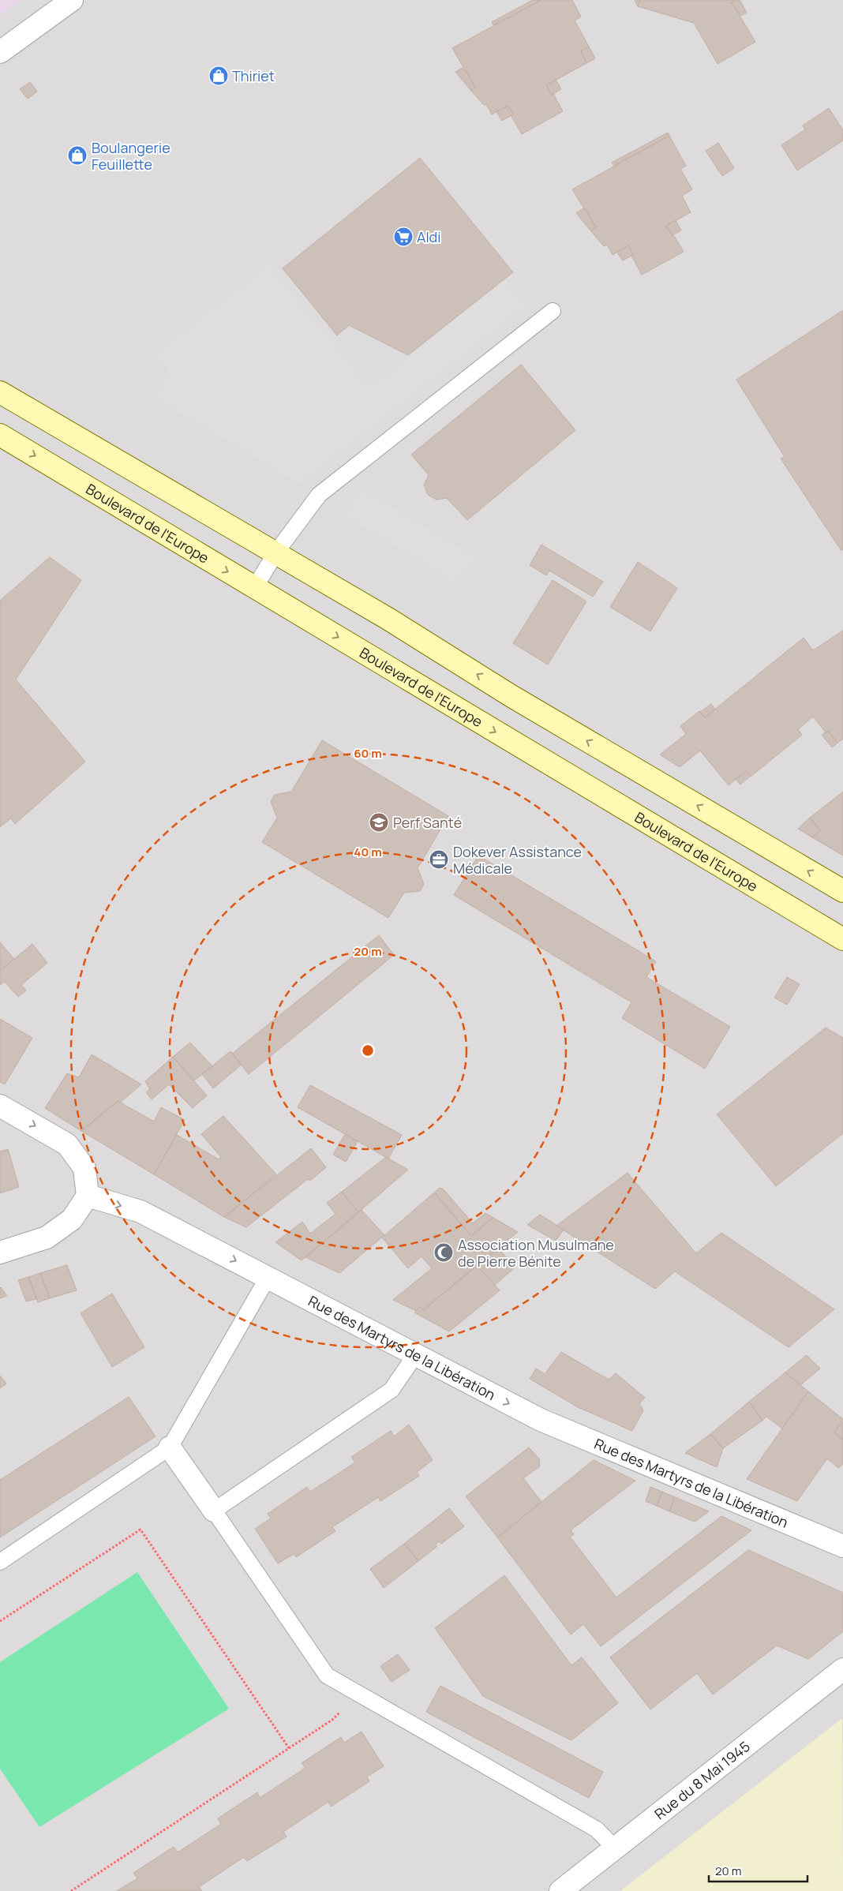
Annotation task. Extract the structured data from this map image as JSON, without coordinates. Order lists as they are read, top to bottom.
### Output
{
  "streets": {
    "main road": ["Boulevard de l'Europe"],
    "street": ["Rue des Martyrs de la Libération", "Rue du 8 Mai 1945"]
  },
  "one_way": ["Rue des Martyrs de la Libération"],
  "places": {
    "shop": ["Thiriet", "Boulangerie Feuillette"],
    "supermarket": ["Aldi"],
    "school or university": ["Perf Santé"],
    "office": ["Dokever Assistance Médicale"],
    "mosque": ["Association Musulmane de Pierre Bénite"]
  },
  "scale_bar": "20 m",
  "rings": ["60 m", "40 m", "20 m"]
}
